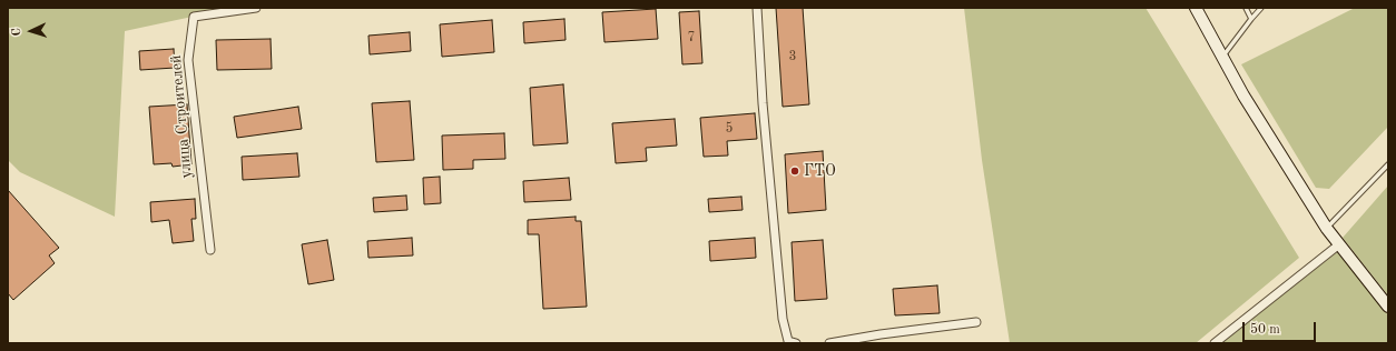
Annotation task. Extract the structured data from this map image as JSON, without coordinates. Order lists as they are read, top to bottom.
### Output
{
  "streets": {
    "street": ["улица Строителей"]
  },
  "places": ["ГТО"],
  "house_numbers": ["7", "3", "5"],
  "scale_bar": "50 m",
  "north": "left"
}
